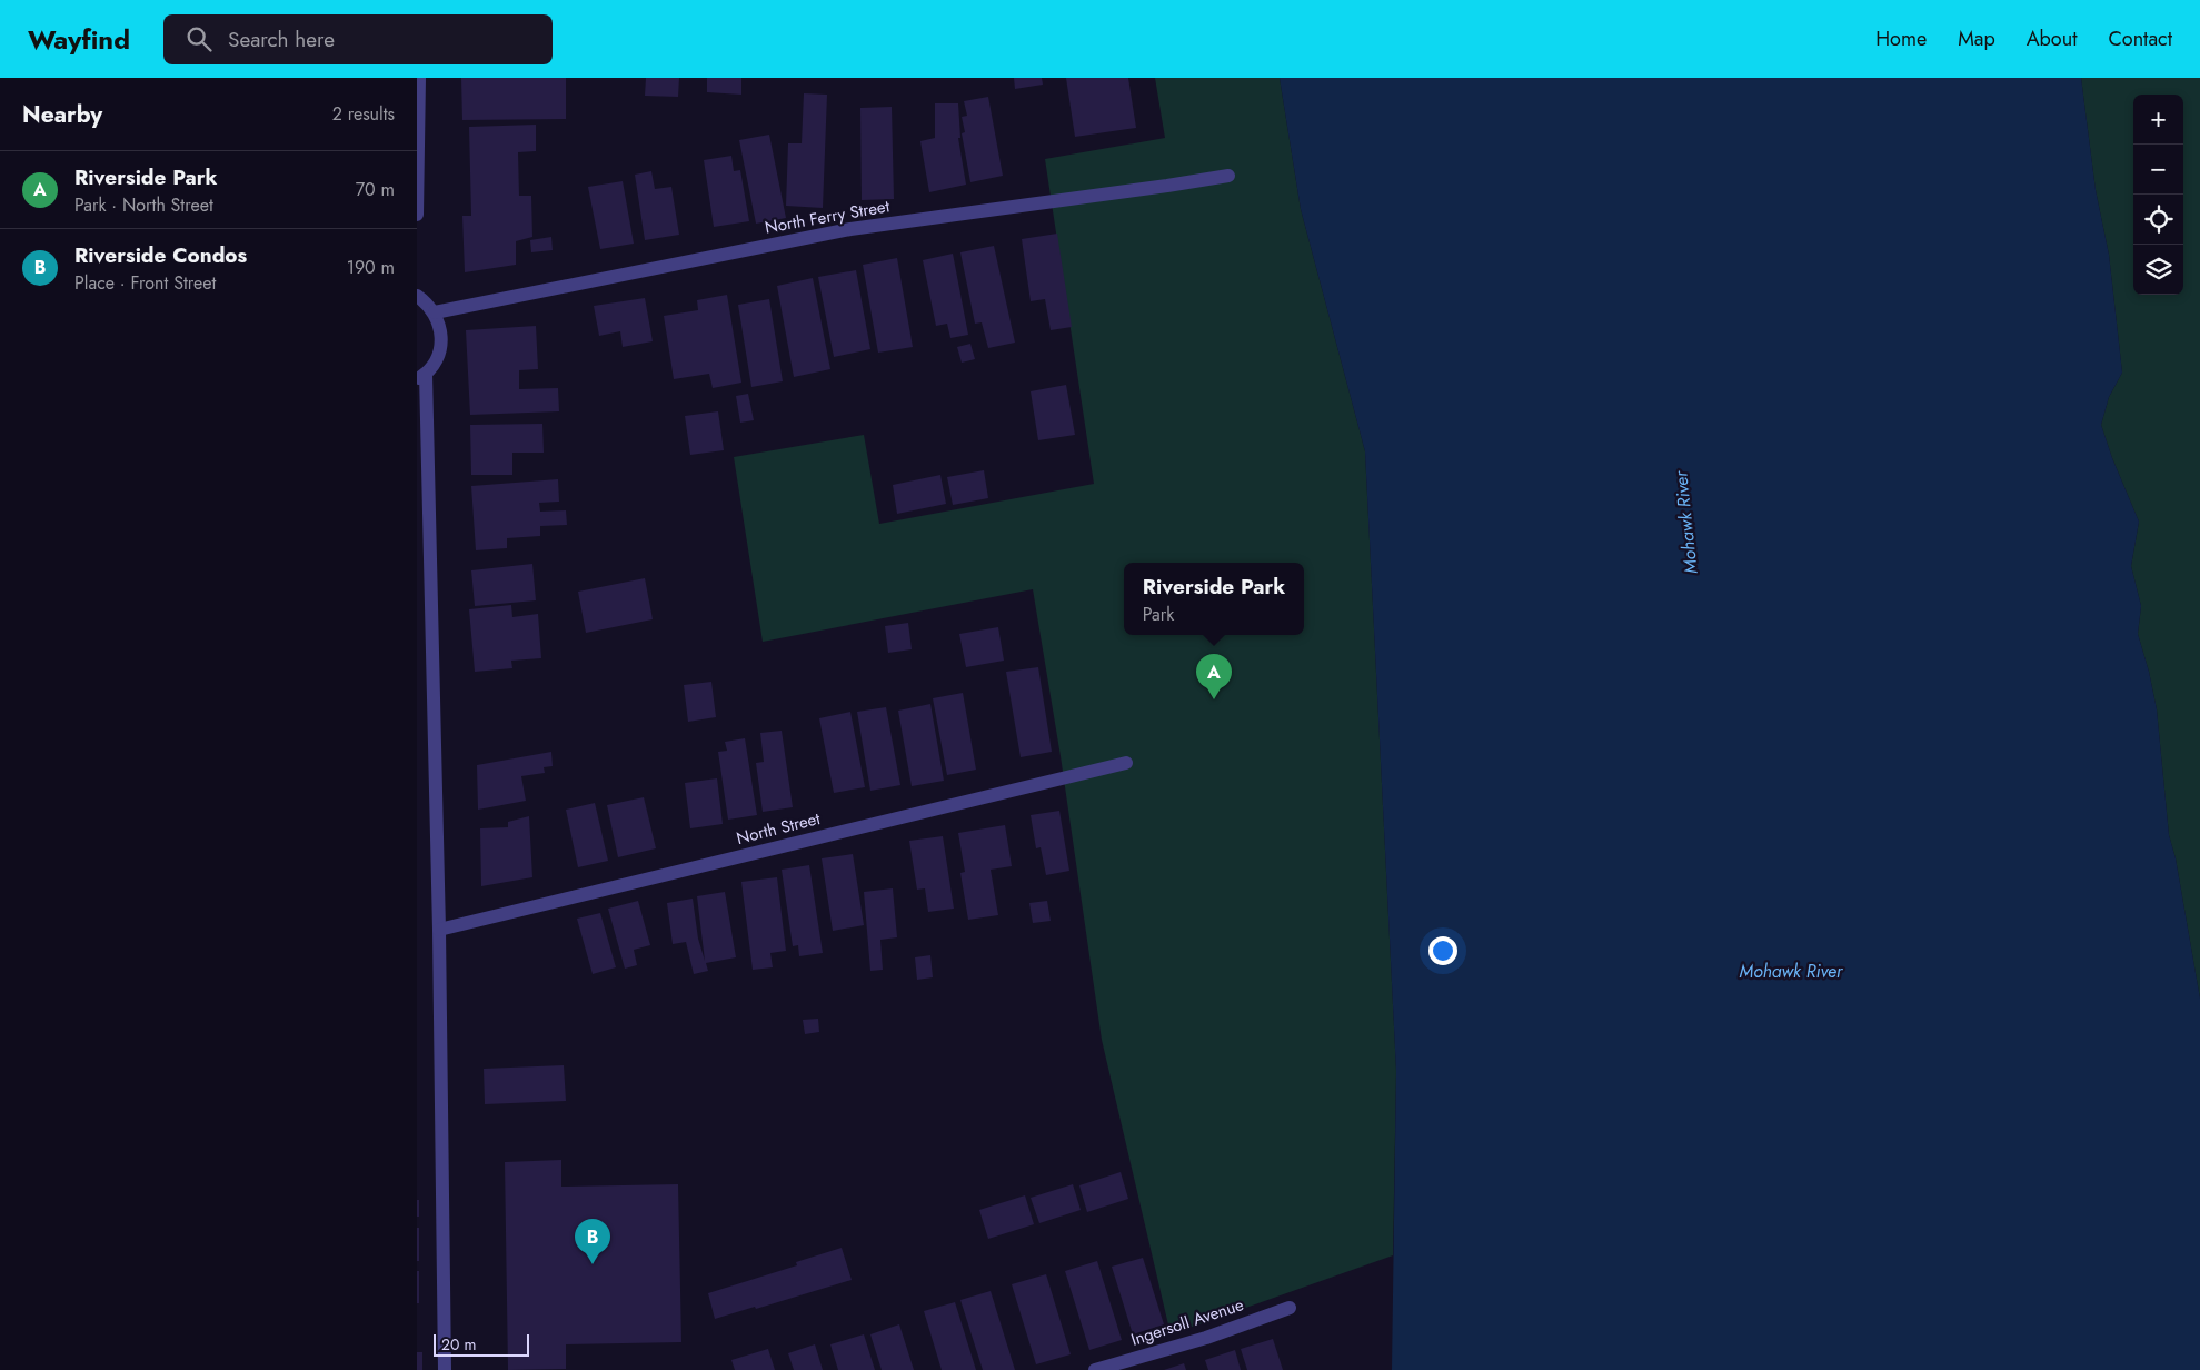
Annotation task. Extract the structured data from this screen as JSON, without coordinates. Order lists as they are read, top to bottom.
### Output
{
  "streets": {
    "street": ["North Ferry Street", "North Street", "Ingersoll Avenue"]
  },
  "water": ["Mohawk River"],
  "scale_bar": "20 m",
  "page": {
    "header": "Wayfind",
    "search": "Search here",
    "nav": [
      "Home",
      "Map",
      "About",
      "Contact"
    ],
    "heading": ["Nearby", "2 results"],
    "map_buttons": ["+", "−"],
    "list": [
      {
        "mark": "A",
        "name": "Riverside Park",
        "note": "Park · North Street",
        "value": "70 m"
      },
      {
        "mark": "B",
        "name": "Riverside Condos",
        "note": "Place · Front Street",
        "value": "190 m"
      }
    ],
    "popup": ["Riverside Park", "Park"],
    "pins": ["A", "B"],
    "scale": "20 m"
  }
}
